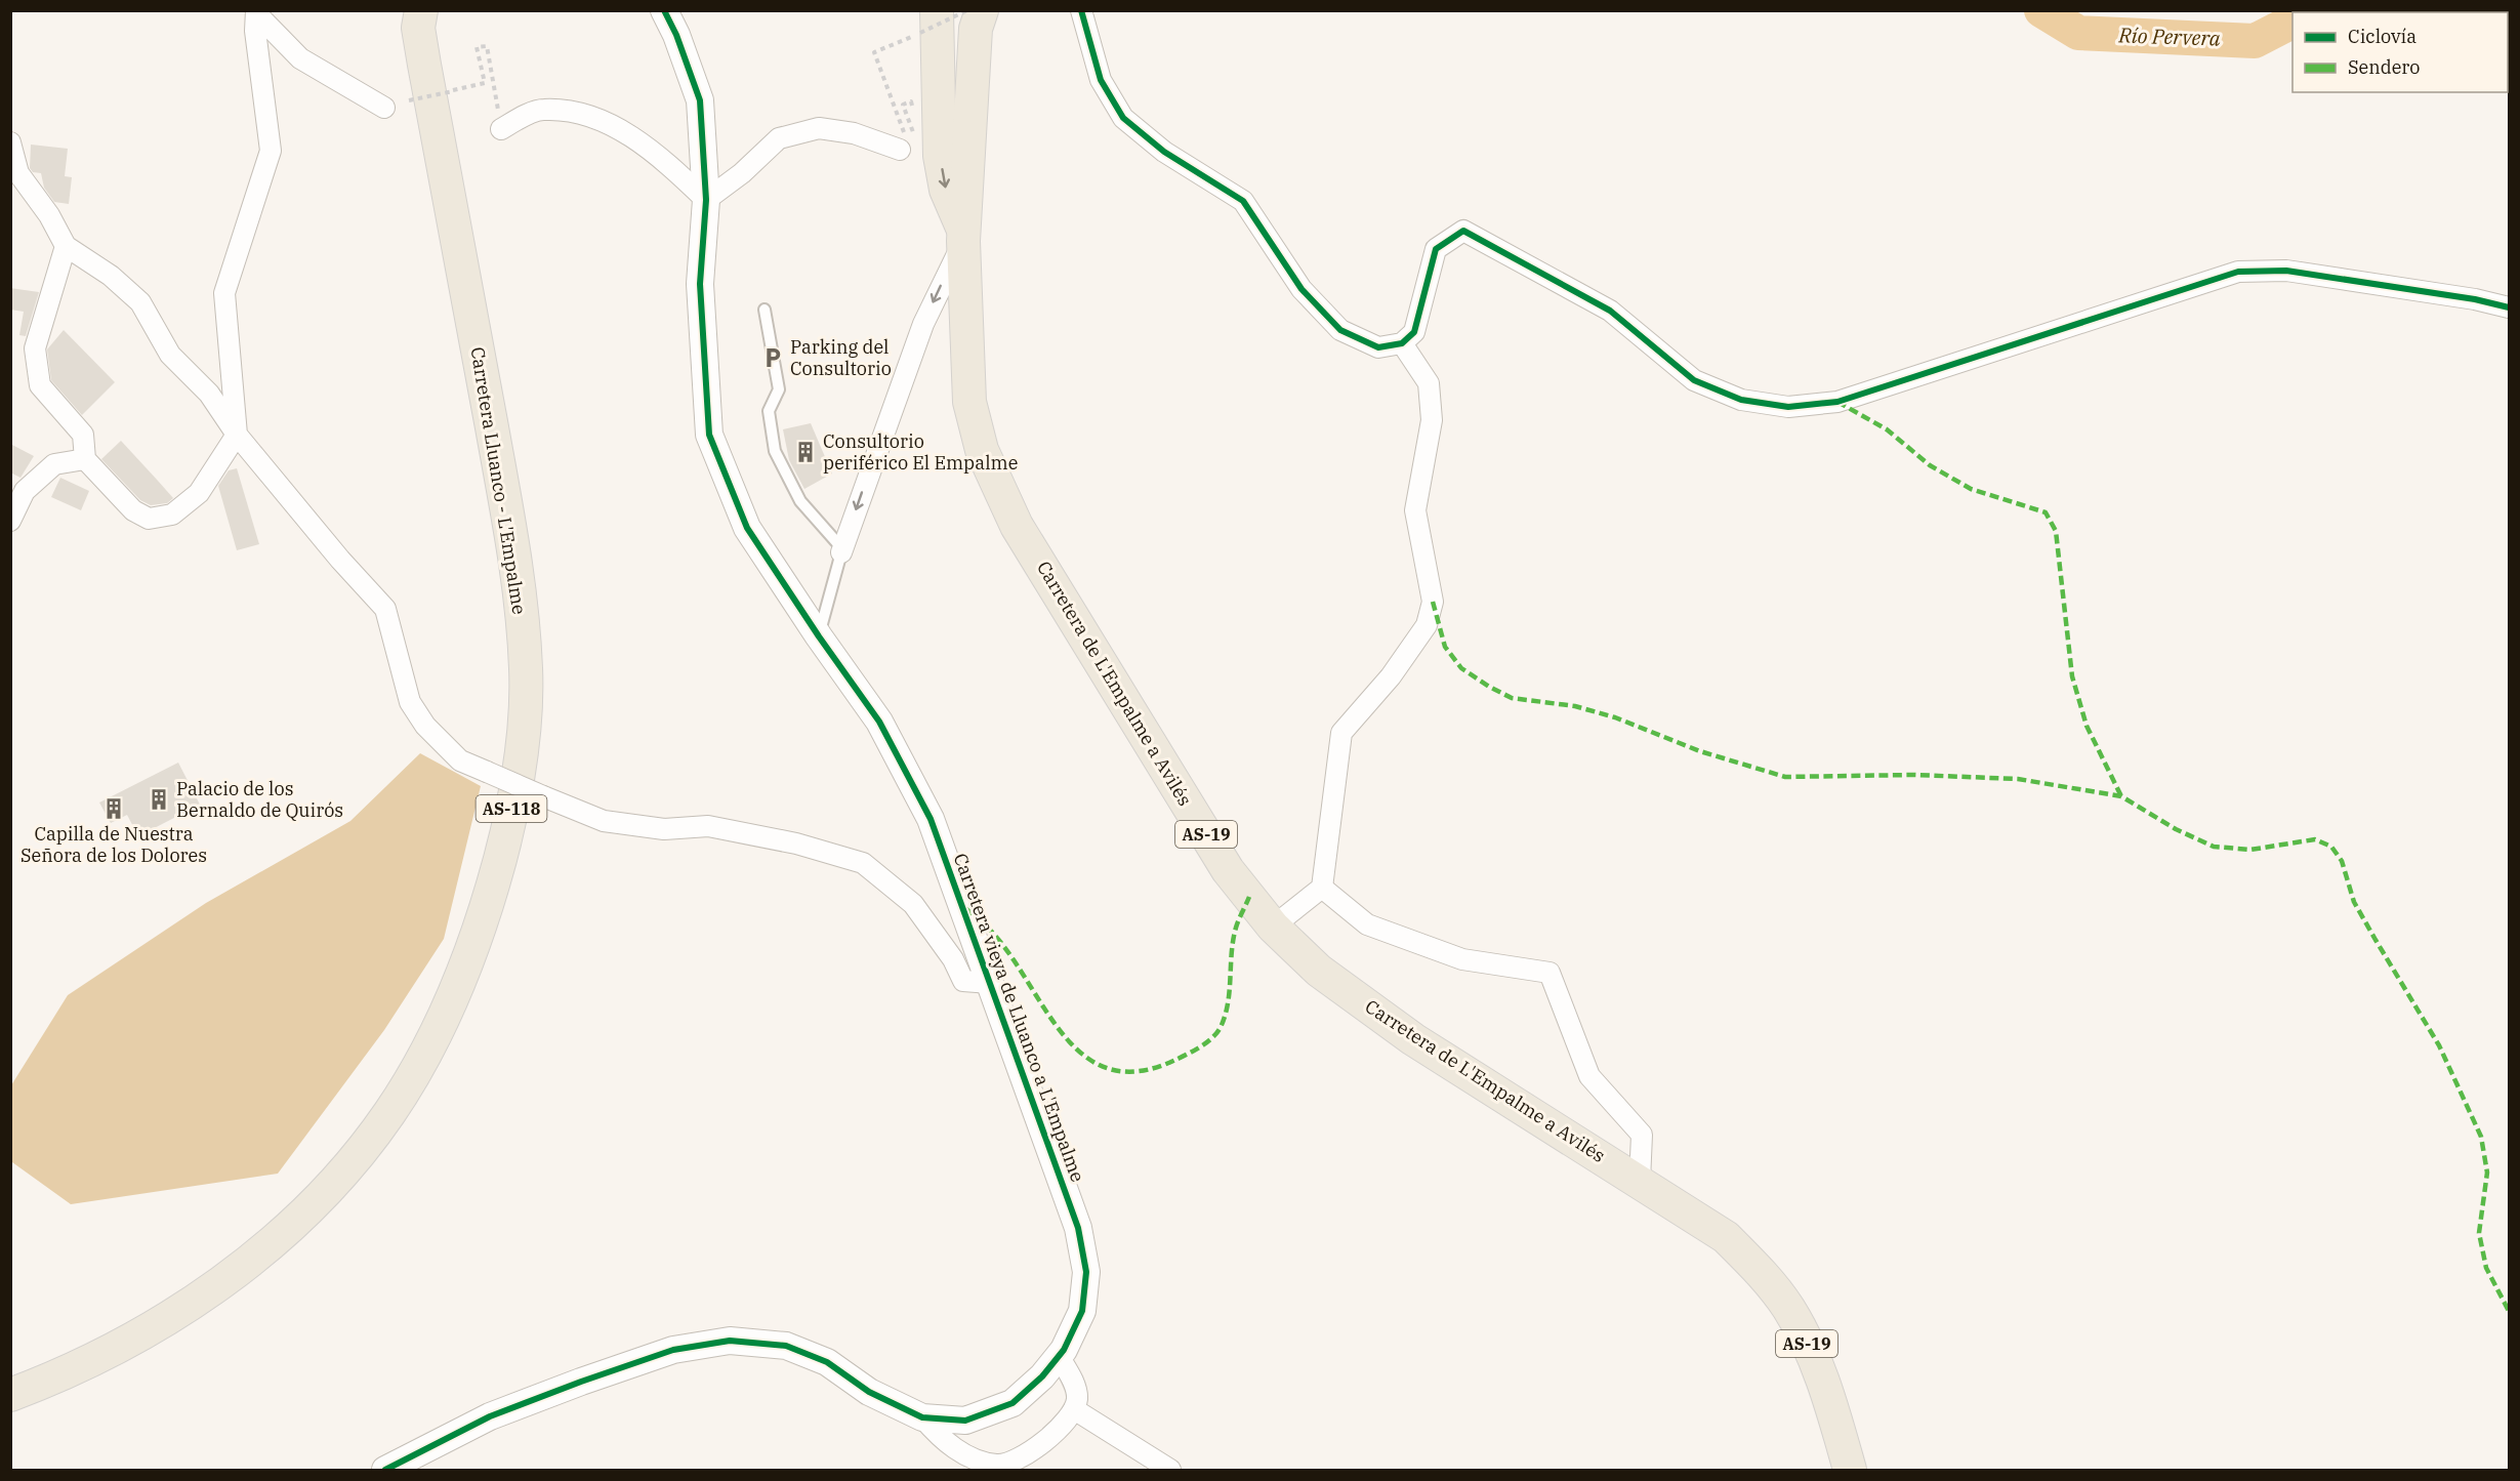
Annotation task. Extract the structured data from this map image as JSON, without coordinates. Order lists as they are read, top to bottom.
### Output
{
  "streets": {
    "main road": [
      "Carretera Lluanco - L'Empalme",
      "Carretera de L'Empalme a Avilés",
      "AS-118",
      "AS-19"
    ],
    "street": ["Carretera vieya de Lluanco a L'Empalme"]
  },
  "water": ["Río Pervera"],
  "places": {
    "parking": ["Parking del Consultorio"],
    "building": ["Consultorio periférico El Empalme", "Palacio de los Bernaldo de Quirós", "Capilla de Nuestra Señora de los Dolores"]
  },
  "legend": ["Ciclovía", "Sendero"]
}
